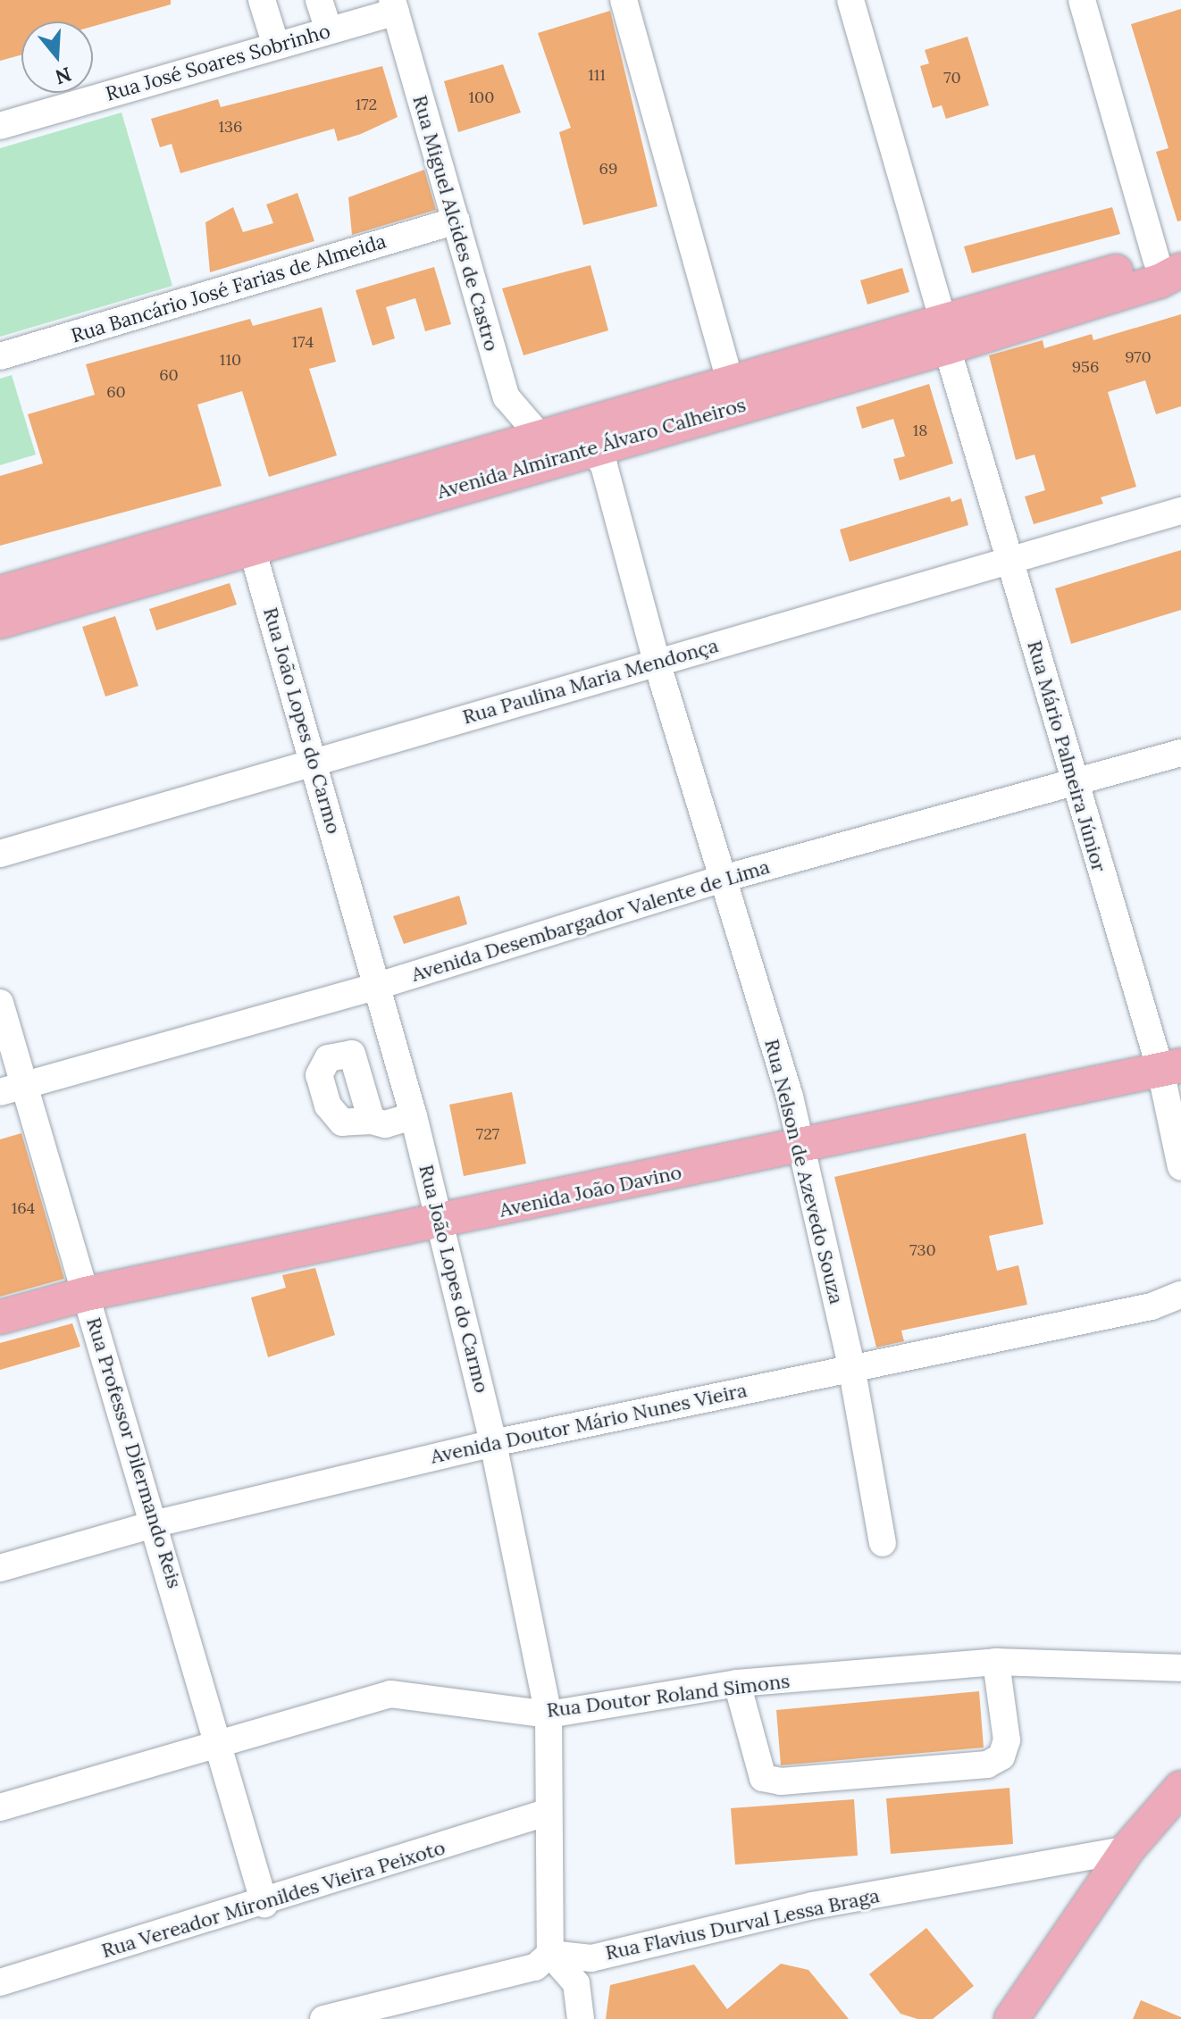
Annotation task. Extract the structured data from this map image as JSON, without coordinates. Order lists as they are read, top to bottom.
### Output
{
  "streets": {
    "main road": ["Avenida Almirante Álvaro Calheiros", "Avenida João Davino"],
    "street": [
      "Rua José Soares Sobrinho",
      "Rua Miguel Alcides de Castro",
      "Rua Bancário José Farias de Almeida",
      "Rua Paulina Maria Mendonça",
      "Rua João Lopes do Carmo",
      "Rua Mário Palmeira Júnior",
      "Avenida Desembargador Valente de Lima",
      "Rua Nelson de Azevedo Souza",
      "Avenida Doutor Mário Nunes Vieira",
      "Rua Professor Dilermando Reis",
      "Rua Doutor Roland Simons",
      "Rua Vereador Mironildes Vieira Peixoto",
      "Rua Flavius Durval Lessa Braga"
    ]
  },
  "crossings": [
    ["Rua José Soares Sobrinho", "Rua Miguel Alcides de Castro"],
    ["Rua Miguel Alcides de Castro", "Rua Bancário José Farias de Almeida"],
    ["Rua Miguel Alcides de Castro", "Avenida Almirante Álvaro Calheiros"],
    ["Avenida Almirante Álvaro Calheiros", "Rua João Lopes do Carmo"],
    ["Avenida Almirante Álvaro Calheiros", "Rua Mário Palmeira Júnior"],
    ["Avenida Almirante Álvaro Calheiros", "Rua Nelson de Azevedo Souza"],
    ["Rua Paulina Maria Mendonça", "Rua João Lopes do Carmo"],
    ["Rua Paulina Maria Mendonça", "Rua Mário Palmeira Júnior"],
    ["Rua Paulina Maria Mendonça", "Rua Nelson de Azevedo Souza"],
    ["Rua João Lopes do Carmo", "Avenida Desembargador Valente de Lima"],
    ["Rua João Lopes do Carmo", "Avenida João Davino"],
    ["Rua João Lopes do Carmo", "Avenida Doutor Mário Nunes Vieira"],
    ["Rua João Lopes do Carmo", "Rua Doutor Roland Simons"],
    ["Rua João Lopes do Carmo", "Rua Vereador Mironildes Vieira Peixoto"],
    ["Rua João Lopes do Carmo", "Rua Flavius Durval Lessa Braga"],
    ["Rua Mário Palmeira Júnior", "Avenida Desembargador Valente de Lima"],
    ["Rua Mário Palmeira Júnior", "Avenida João Davino"],
    ["Avenida Desembargador Valente de Lima", "Rua Nelson de Azevedo Souza"],
    ["Avenida Desembargador Valente de Lima", "Rua Professor Dilermando Reis"],
    ["Rua Nelson de Azevedo Souza", "Avenida João Davino"],
    ["Rua Nelson de Azevedo Souza", "Avenida Doutor Mário Nunes Vieira"],
    ["Avenida João Davino", "Rua Professor Dilermando Reis"],
    ["Avenida Doutor Mário Nunes Vieira", "Rua Professor Dilermando Reis"],
    ["Rua Professor Dilermando Reis", "Rua Doutor Roland Simons"],
    ["Rua Professor Dilermando Reis", "Rua Vereador Mironildes Vieira Peixoto"]
  ],
  "house_numbers": [
    "111",
    "70",
    "100",
    "172",
    "136",
    "69",
    "174",
    "970",
    "110",
    "956",
    "60",
    "60",
    "18",
    "727",
    "164",
    "730"
  ],
  "north": "bottom"
}
